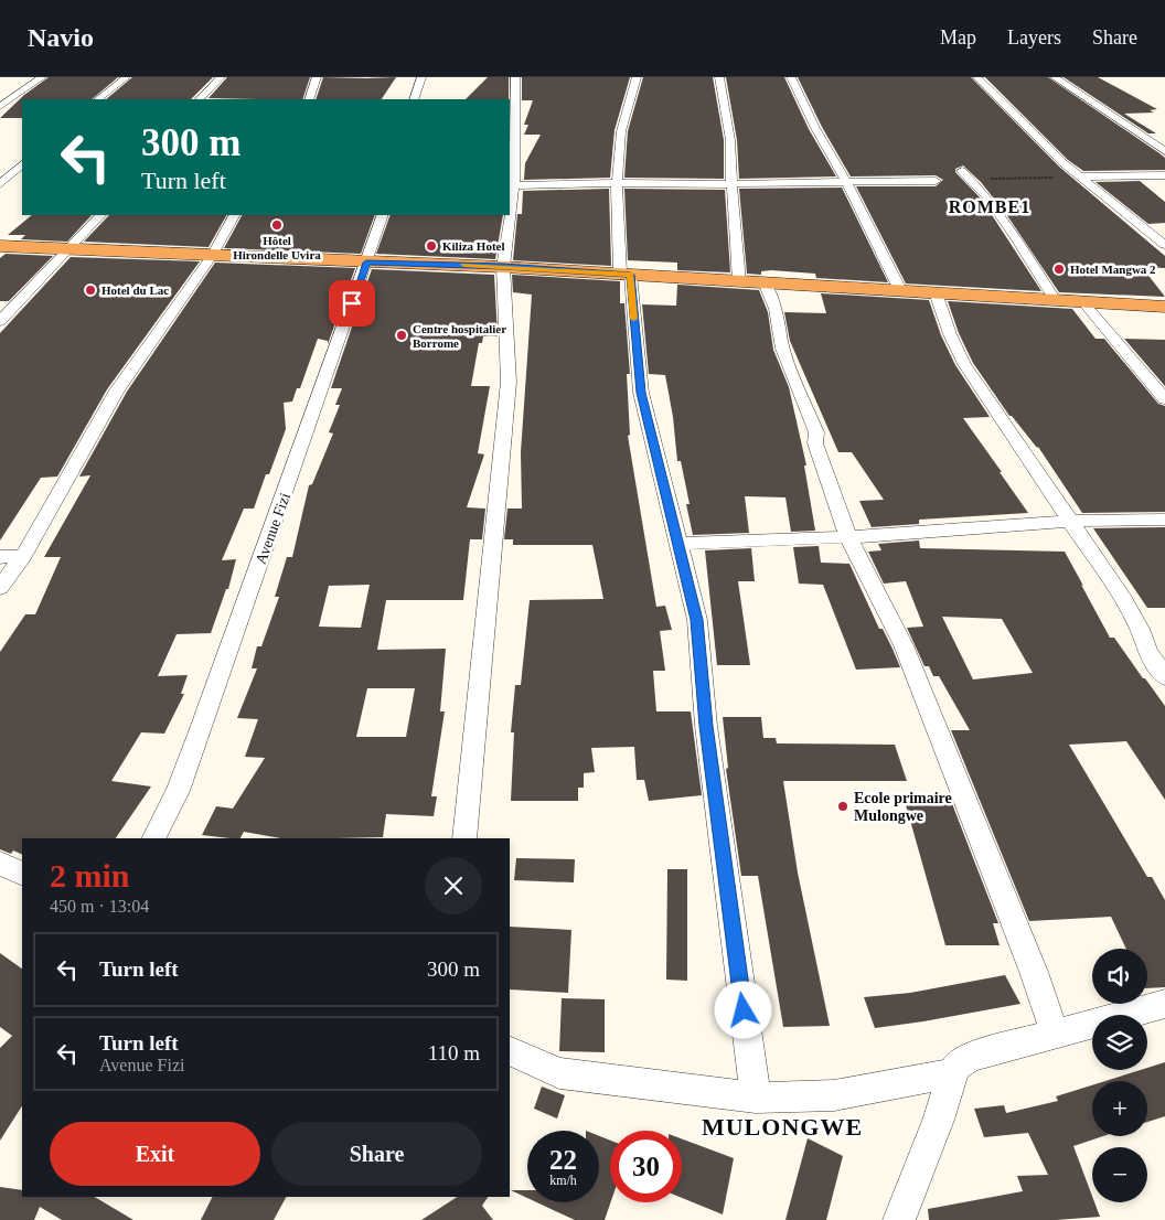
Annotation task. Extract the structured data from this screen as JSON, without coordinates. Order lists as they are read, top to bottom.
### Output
{
  "streets": {
    "street": ["Avenue Fizi"]
  },
  "districts": ["ROMBE1", "MULONGWE"],
  "places": [
    "Hôtel Hirondelle Uvira",
    "Kiliza Hotel",
    "Hotel Mangwa 2",
    "Hotel du Lac",
    "Centre hospitalier Borrome",
    "Ecole primaire Mulongwe"
  ],
  "page": {
    "header": "Navio",
    "nav": ["Map", "Layers", "Share"],
    "turn": ["300 m", "Turn left"],
    "heading": ["2 min", "450 m · 13:04"],
    "list": [
      {
        "name": "Turn left",
        "value": "300 m"
      },
      {
        "name": "Turn left",
        "note": "Avenue Fizi",
        "value": "110 m"
      }
    ],
    "map_buttons": ["+", "−"],
    "buttons": ["Exit", "Share"],
    "speed": "22 km/h",
    "limit": "30"
  }
}
